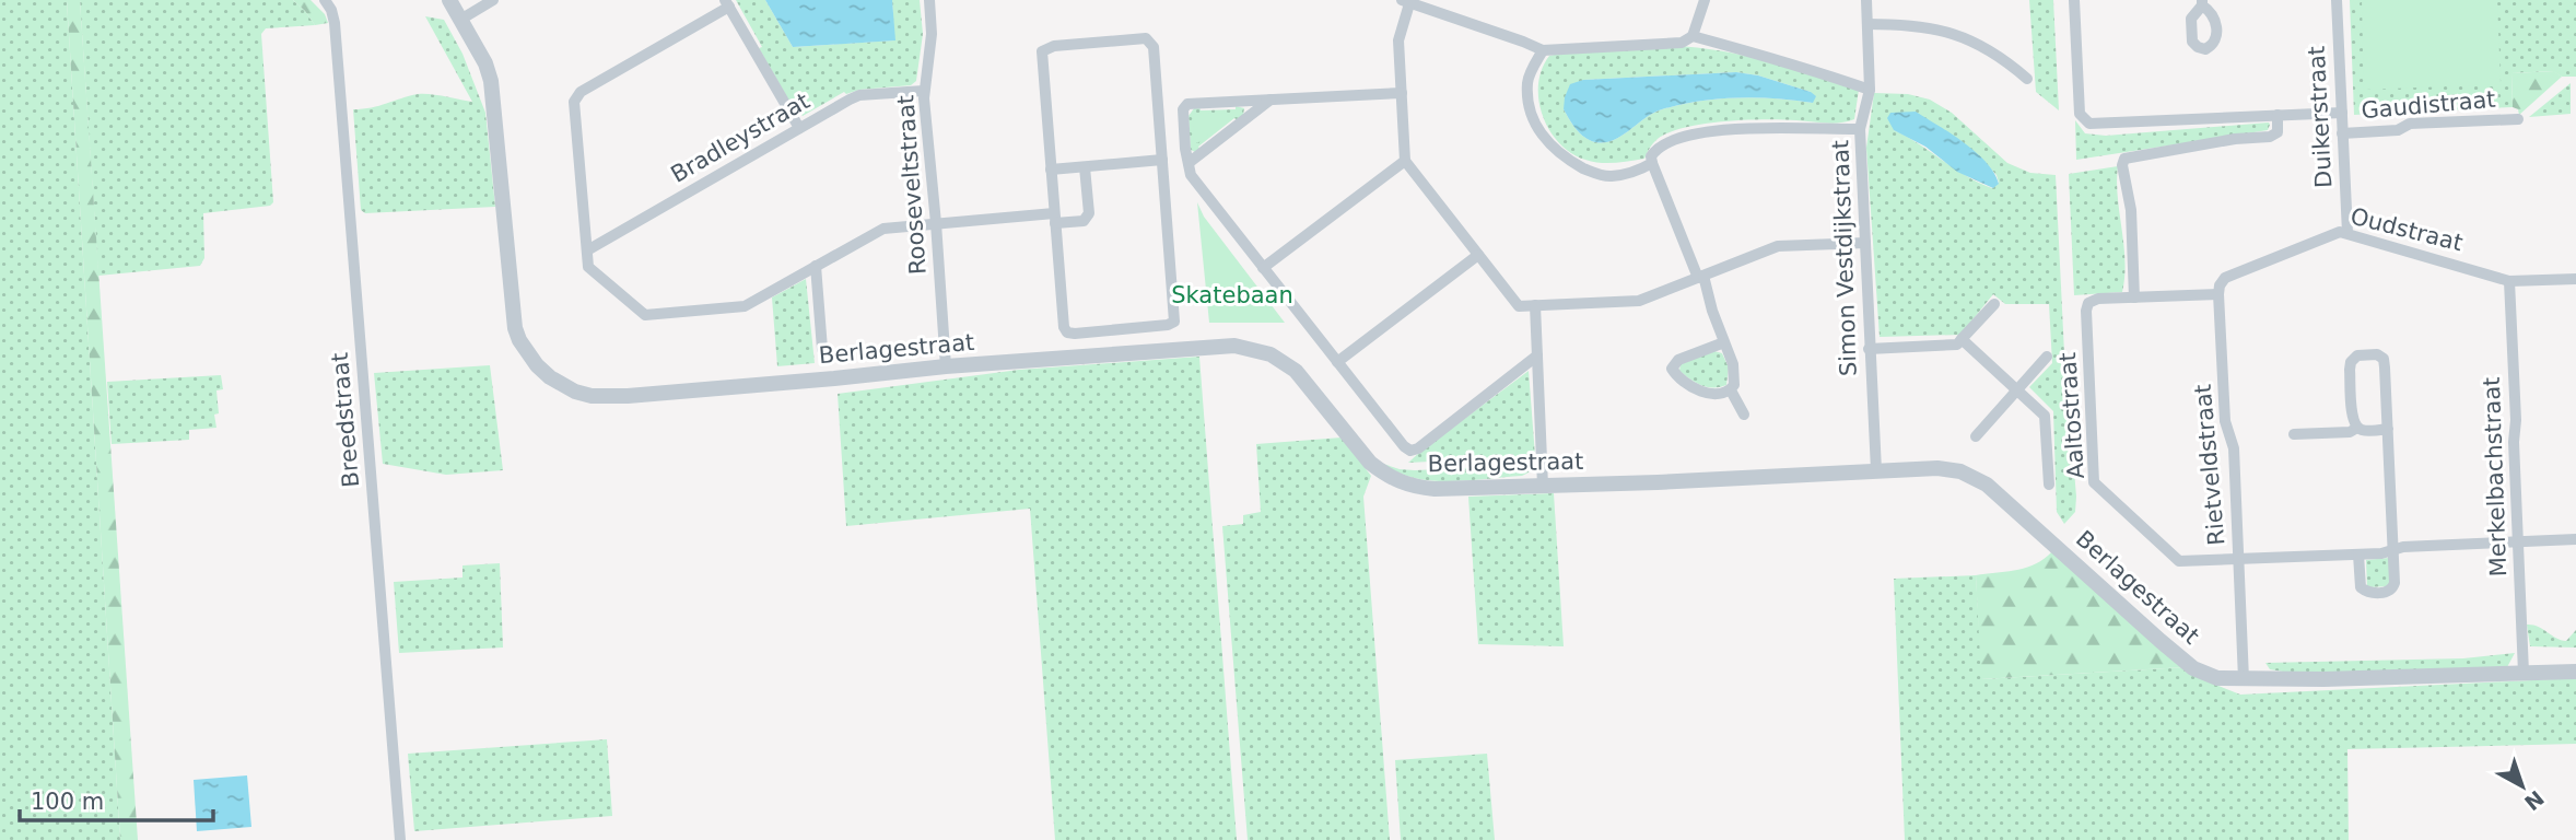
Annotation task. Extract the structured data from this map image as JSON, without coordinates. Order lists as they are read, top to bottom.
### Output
{
  "streets": {
    "street": [
      "Gaudistraat",
      "Duikerstraat",
      "Bradleystraat",
      "Rooseveltstraat",
      "Oudstraat",
      "Simon Vestdijkstraat",
      "Berlagestraat",
      "Aaltostraat",
      "Breedstraat",
      "Rietveldstraat",
      "Merkelbachstraat"
    ]
  },
  "crossings": [
    ["Gaudistraat", "Duikerstraat"],
    ["Duikerstraat", "Oudstraat"],
    ["Bradleystraat", "Rooseveltstraat"],
    ["Rooseveltstraat", "Berlagestraat"],
    ["Oudstraat", "Aaltostraat"],
    ["Oudstraat", "Rietveldstraat"],
    ["Oudstraat", "Merkelbachstraat"],
    ["Simon Vestdijkstraat", "Berlagestraat"],
    ["Berlagestraat", "Rietveldstraat"],
    ["Berlagestraat", "Merkelbachstraat"],
    ["Aaltostraat", "Rietveldstraat"],
    ["Aaltostraat", "Merkelbachstraat"]
  ],
  "parks": ["Skatebaan"],
  "scale_bar": "100 m",
  "north": "bottom right"
}
